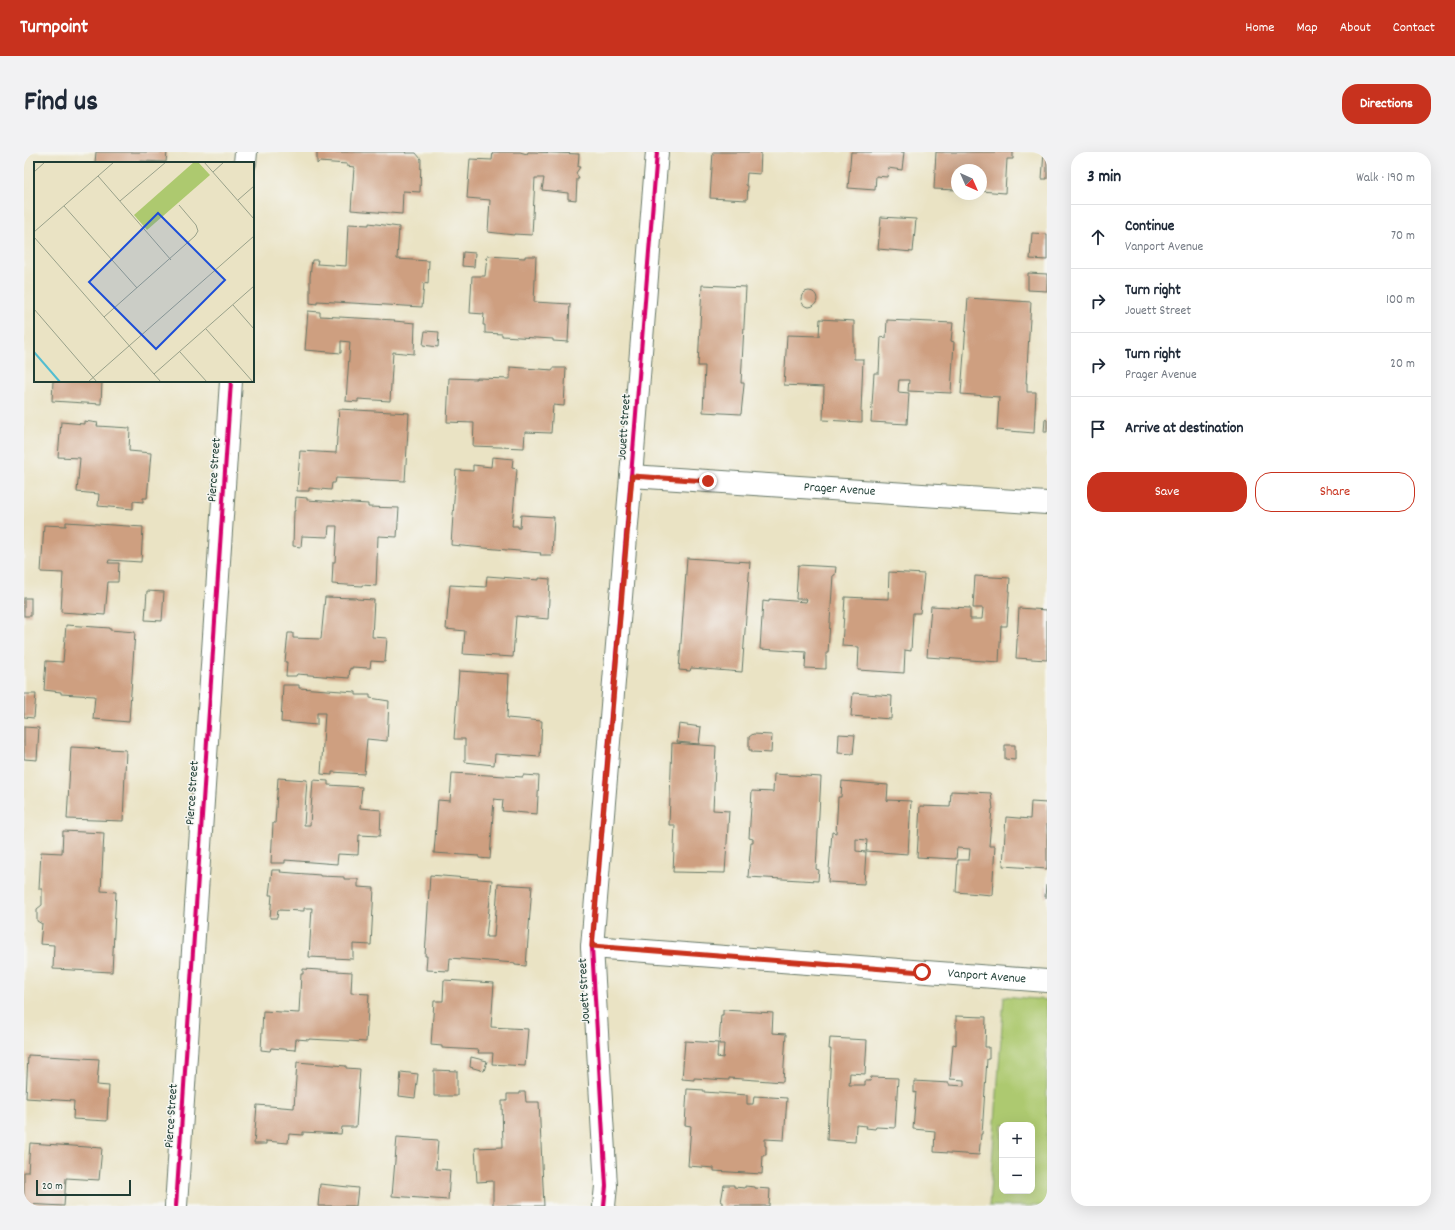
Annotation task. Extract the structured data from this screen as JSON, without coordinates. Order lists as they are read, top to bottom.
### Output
{
  "streets": {
    "street": [
      "Jouett Street",
      "Pierce Street",
      "Prager Avenue",
      "Vanport Avenue"
    ]
  },
  "crossings": [
    ["Jouett Street", "Prager Avenue"],
    ["Jouett Street", "Vanport Avenue"]
  ],
  "scale_bar": "20 m",
  "north": "bottom right",
  "page": {
    "header": "Turnpoint",
    "nav": [
      "Home",
      "Map",
      "About",
      "Contact"
    ],
    "title": "Find us",
    "buttons": [
      "Directions",
      ["Save", "Share"]
    ],
    "heading": ["3 min", "Walk · 190 m"],
    "list": [
      ["Continue", "Vanport Avenue", "70 m"],
      ["Turn right", "Jouett Street", "100 m"],
      ["Turn right", "Prager Avenue", "20 m"],
      "Arrive at destination"
    ],
    "map_buttons": ["+", "−"],
    "scale": "20 m"
  }
}
